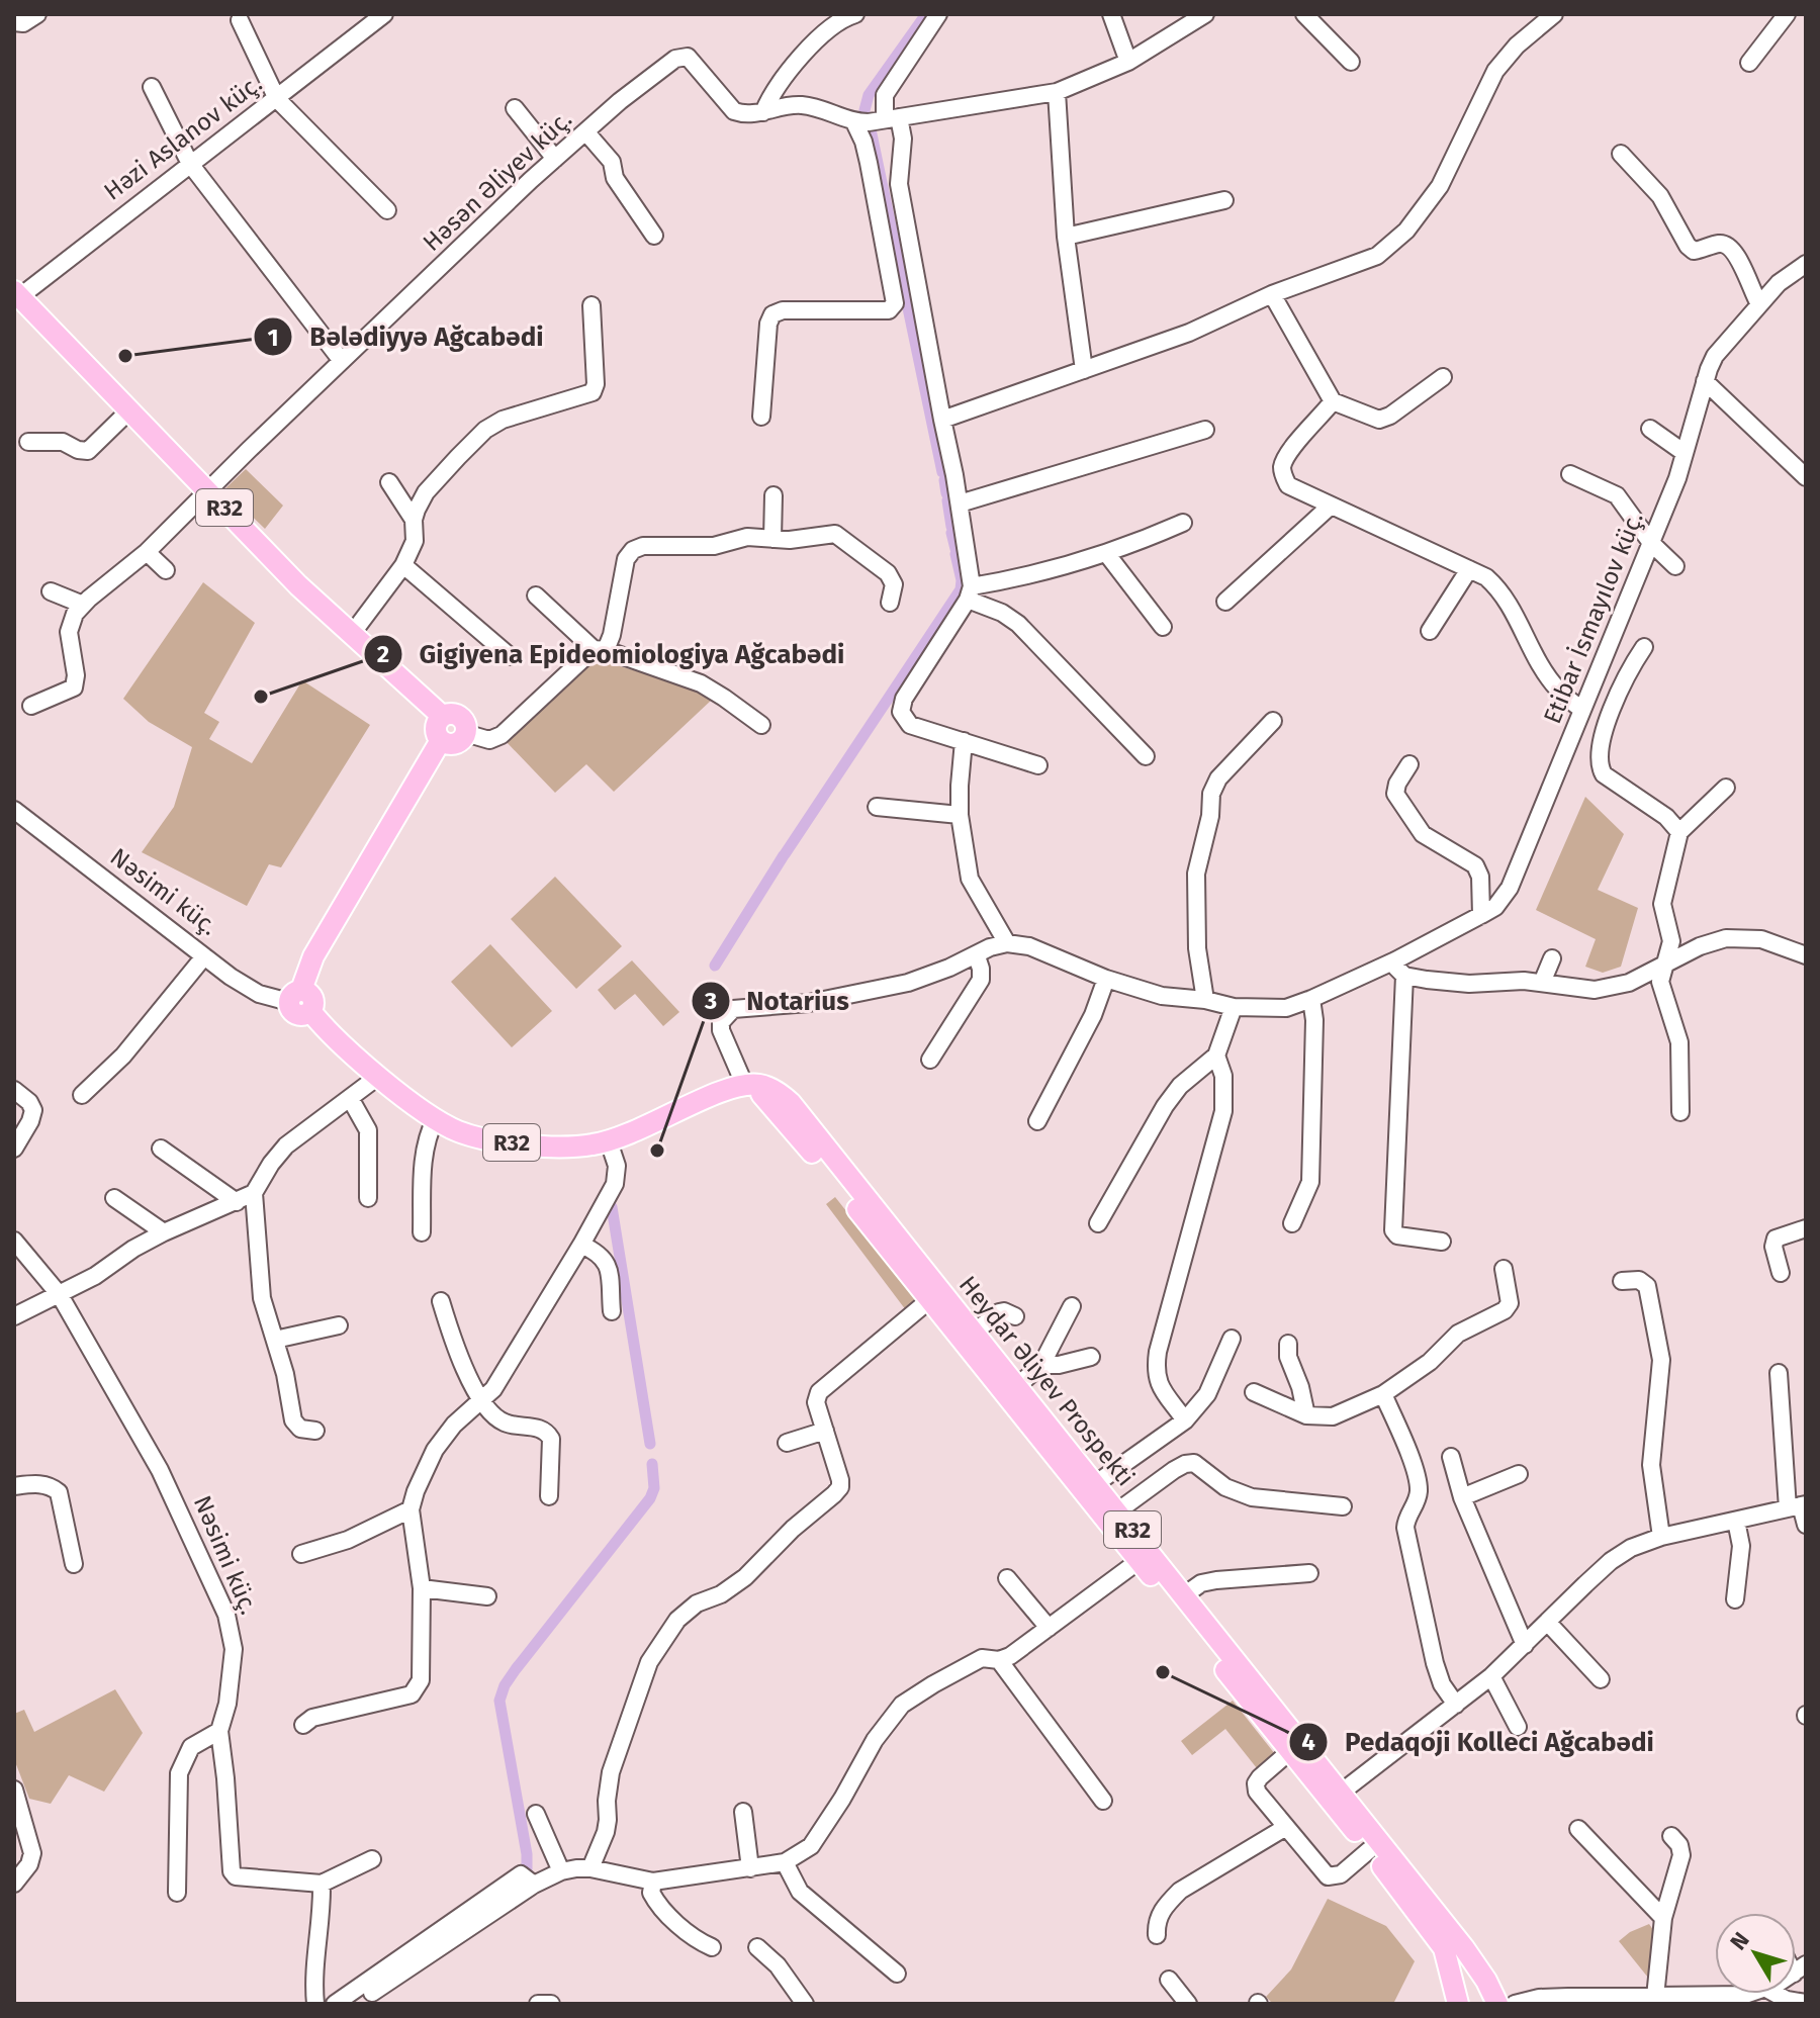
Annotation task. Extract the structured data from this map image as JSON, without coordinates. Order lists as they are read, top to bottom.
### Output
{
  "streets": {
    "main road": ["R32", "Heydar Əliyev Prospekti"],
    "street": [
      "Həzi Aslanov küç.",
      "Həsən Əliyev küç.",
      "Etibar İsmayılov küç.",
      "Nəsimi küç."
    ]
  },
  "crossings": [
    ["Həzi Aslanov küç.", "R32"],
    ["Həsən Əliyev küç.", "R32"],
    ["R32", "Nəsimi küç."],
    ["R32", "Heydar Əliyev Prospekti"]
  ],
  "places": [
    "Bələdiyyə Ağcabədi",
    "Gigiyena Epideomiologiya Ağcabədi",
    "Notarius",
    "Pedaqoji Kolleci Ağcabədi"
  ],
  "north": "top left"
}
